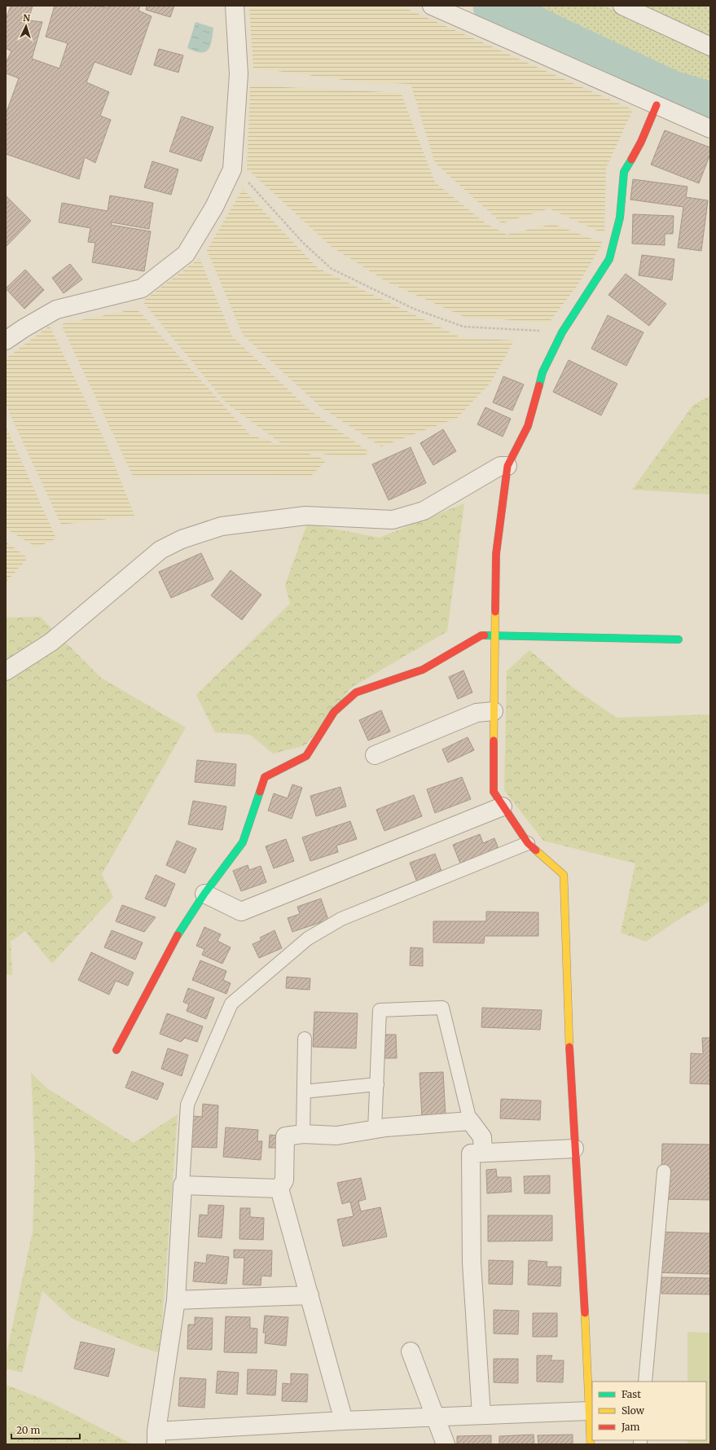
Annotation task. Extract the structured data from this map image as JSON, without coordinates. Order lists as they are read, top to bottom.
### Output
{
  "legend": ["Fast", "Slow", "Jam"],
  "scale_bar": "20 m",
  "north": "top"
}
